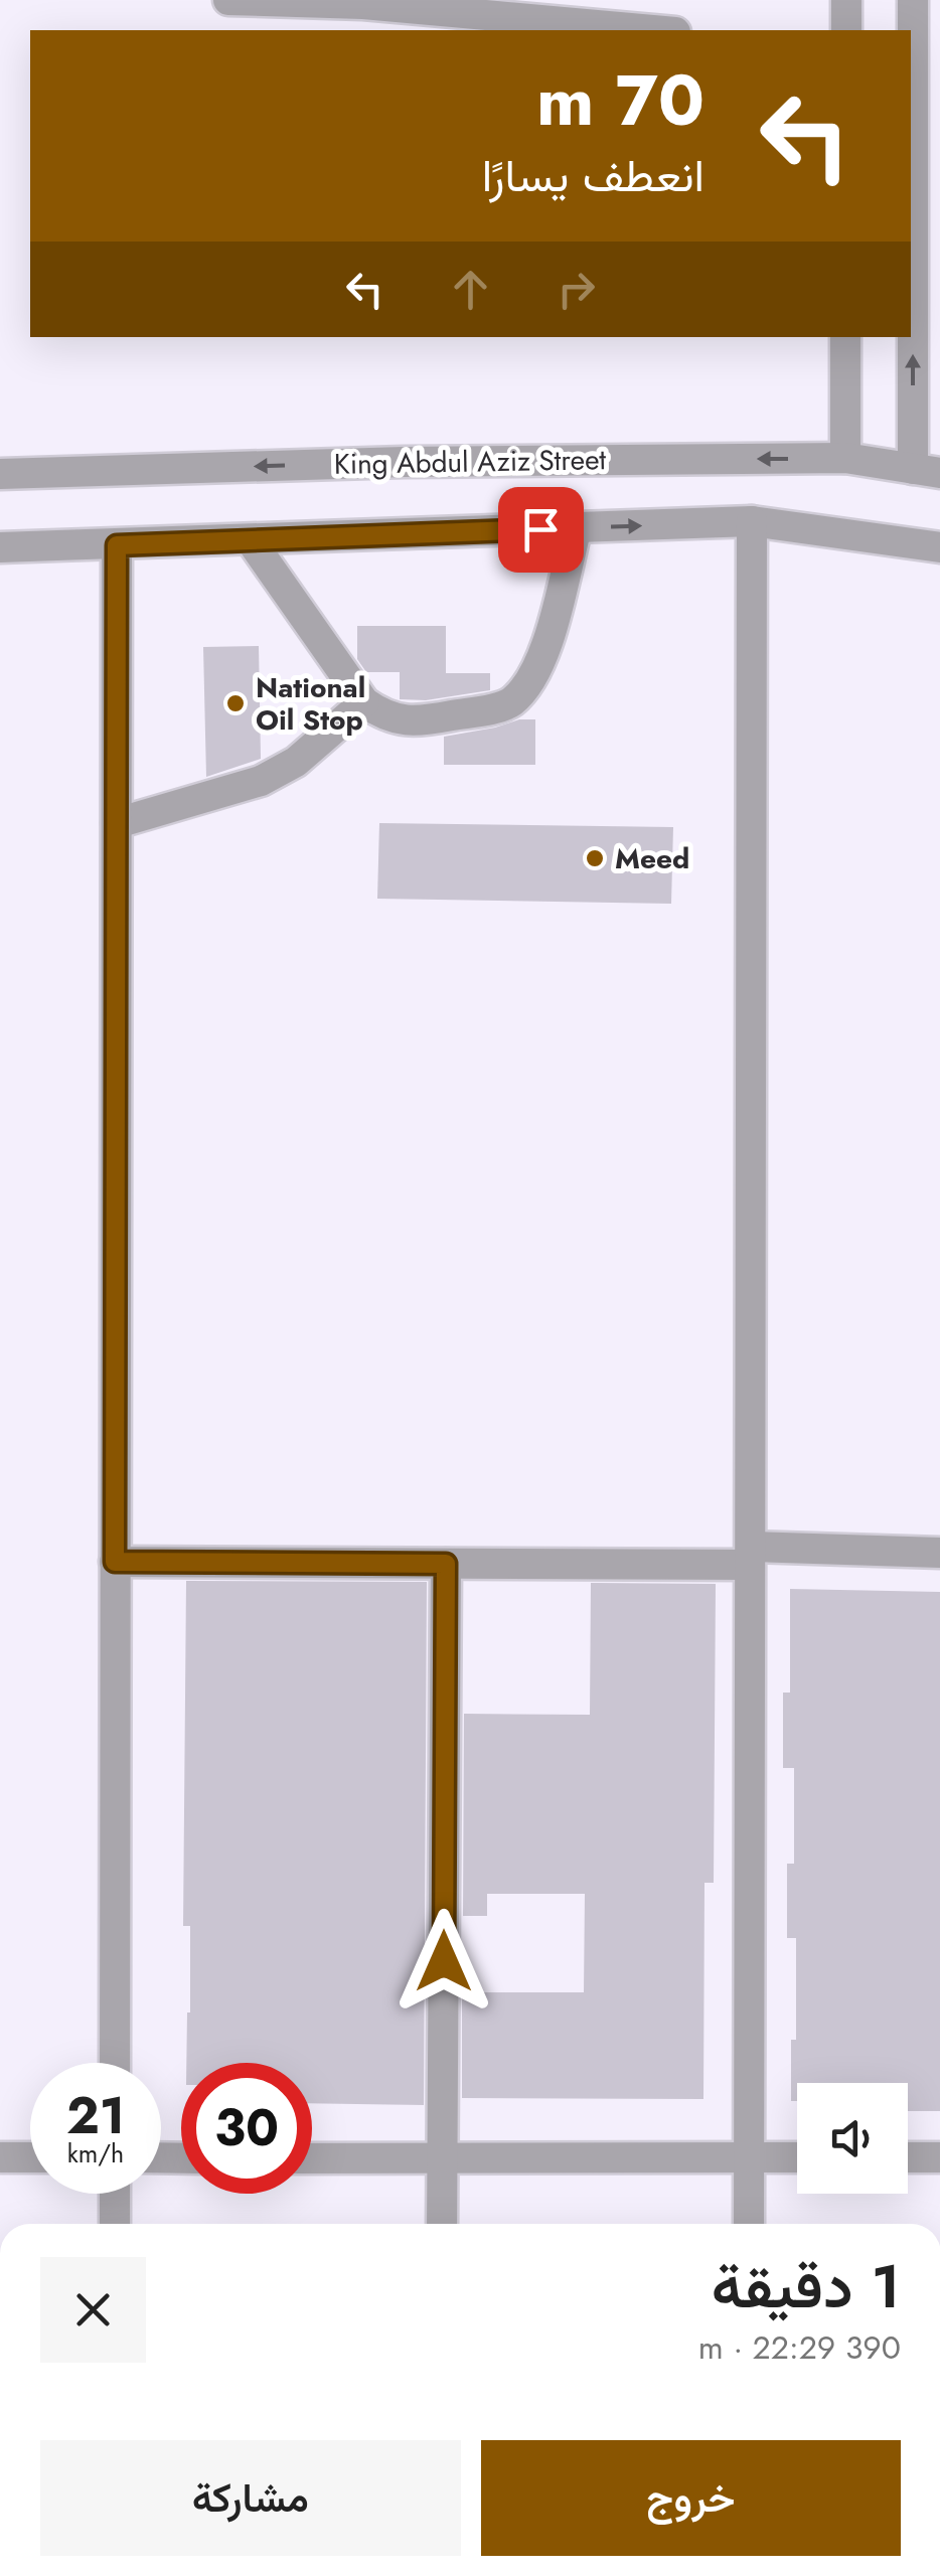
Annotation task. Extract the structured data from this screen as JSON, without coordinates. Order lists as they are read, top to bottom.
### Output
{
  "streets": {
    "street": ["King Abdul Aziz Street"]
  },
  "places": ["National Oil Stop", "Meed"],
  "page": {
    "turn": ["70 m", "انعطف يسارًا"],
    "speed": "21 km/h",
    "limit": "30",
    "heading": ["1 دقيقة", "390 m · 22:29"],
    "buttons": ["خروج", "مشاركة"]
  }
}
